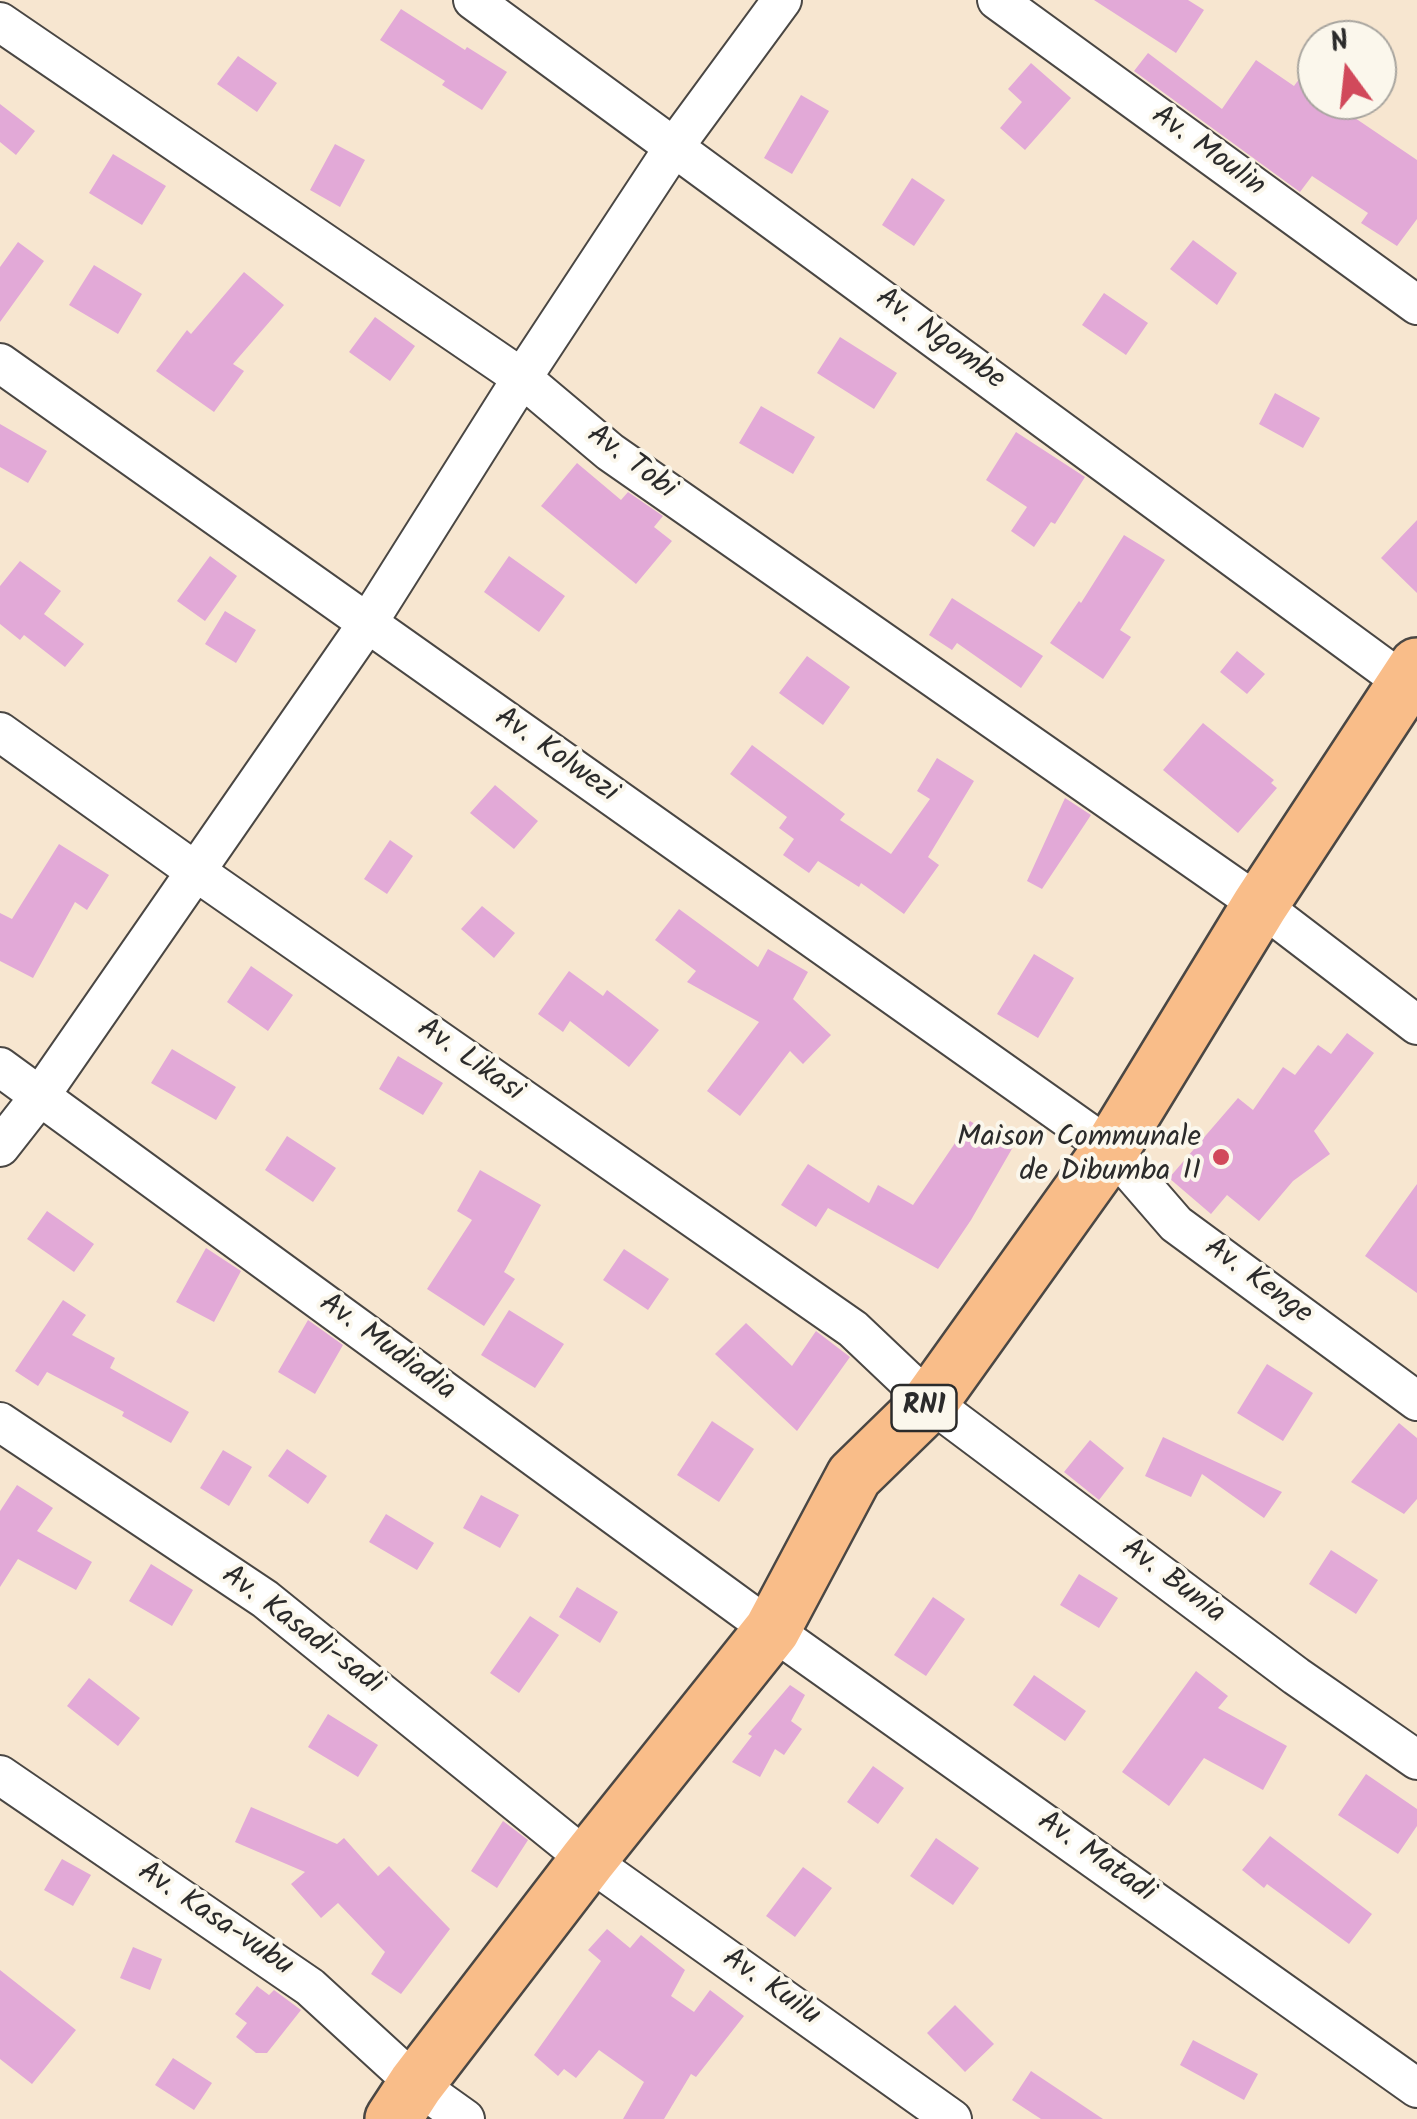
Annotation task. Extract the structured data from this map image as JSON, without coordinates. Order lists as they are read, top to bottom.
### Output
{
  "streets": {
    "highway": ["RN1"],
    "street": [
      "Av. Moulin",
      "Av. Ngombe",
      "Av. Tobi",
      "Av. Kolwezi",
      "Av. Likasi",
      "Av. Kenge",
      "Av. Mudiadia",
      "Av. Bunia",
      "Av. Kasadi-sadi",
      "Av. Matadi",
      "Av. Kasa-vubu",
      "Av. Kuilu"
    ]
  },
  "crossings": [
    ["Av. Ngombe", "RN1"],
    ["Av. Tobi", "RN1"],
    ["Av. Kolwezi", "Av. Kenge"],
    ["Av. Kolwezi", "RN1"],
    ["Av. Likasi", "RN1"],
    ["Av. Likasi", "Av. Bunia"],
    ["Av. Kenge", "RN1"],
    ["Av. Mudiadia", "RN1"],
    ["Av. Mudiadia", "Av. Matadi"],
    ["RN1", "Av. Bunia"],
    ["RN1", "Av. Kasadi-sadi"],
    ["RN1", "Av. Matadi"],
    ["RN1", "Av. Kasa-vubu"],
    ["RN1", "Av. Kuilu"],
    ["Av. Kasadi-sadi", "Av. Kuilu"]
  ],
  "places": ["Maison Communale de Dibumba II"],
  "north": "top"
}
